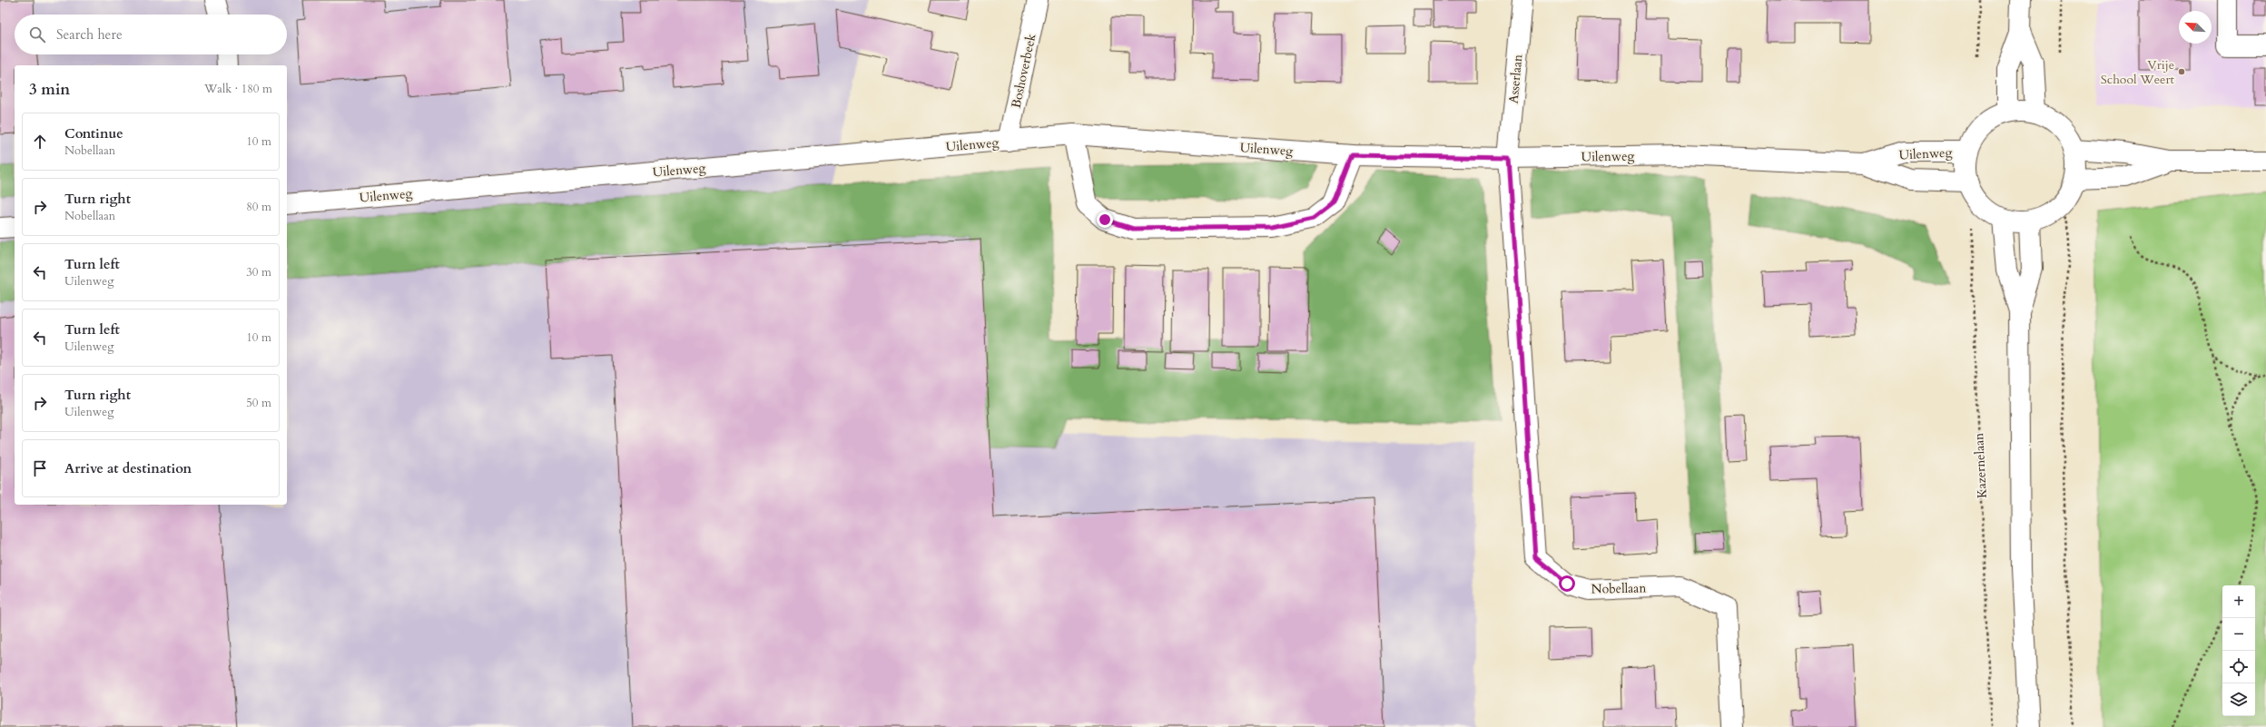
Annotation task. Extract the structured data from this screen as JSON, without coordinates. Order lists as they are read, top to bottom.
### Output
{
  "streets": {
    "street": [
      "Boshoverbeek",
      "Asserlaan",
      "Uilenweg",
      "Nobellaan"
    ],
    "path": ["Kazernelaan"]
  },
  "crossings": [
    ["Boshoverbeek", "Uilenweg"],
    ["Asserlaan", "Uilenweg"],
    ["Asserlaan", "Nobellaan"],
    ["Uilenweg", "Kazernelaan"],
    ["Uilenweg", "Nobellaan"]
  ],
  "places": ["Vrije School Weert"],
  "north": "top left",
  "page": {
    "search": "Search here",
    "heading": ["3 min", "Walk · 180 m"],
    "list": [
      ["Continue", "Nobellaan", "10 m"],
      ["Turn right", "Nobellaan", "80 m"],
      ["Turn left", "Uilenweg", "30 m"],
      ["Turn left", "Uilenweg", "10 m"],
      ["Turn right", "Uilenweg", "50 m"],
      "Arrive at destination"
    ],
    "map_buttons": ["+", "−"]
  }
}
